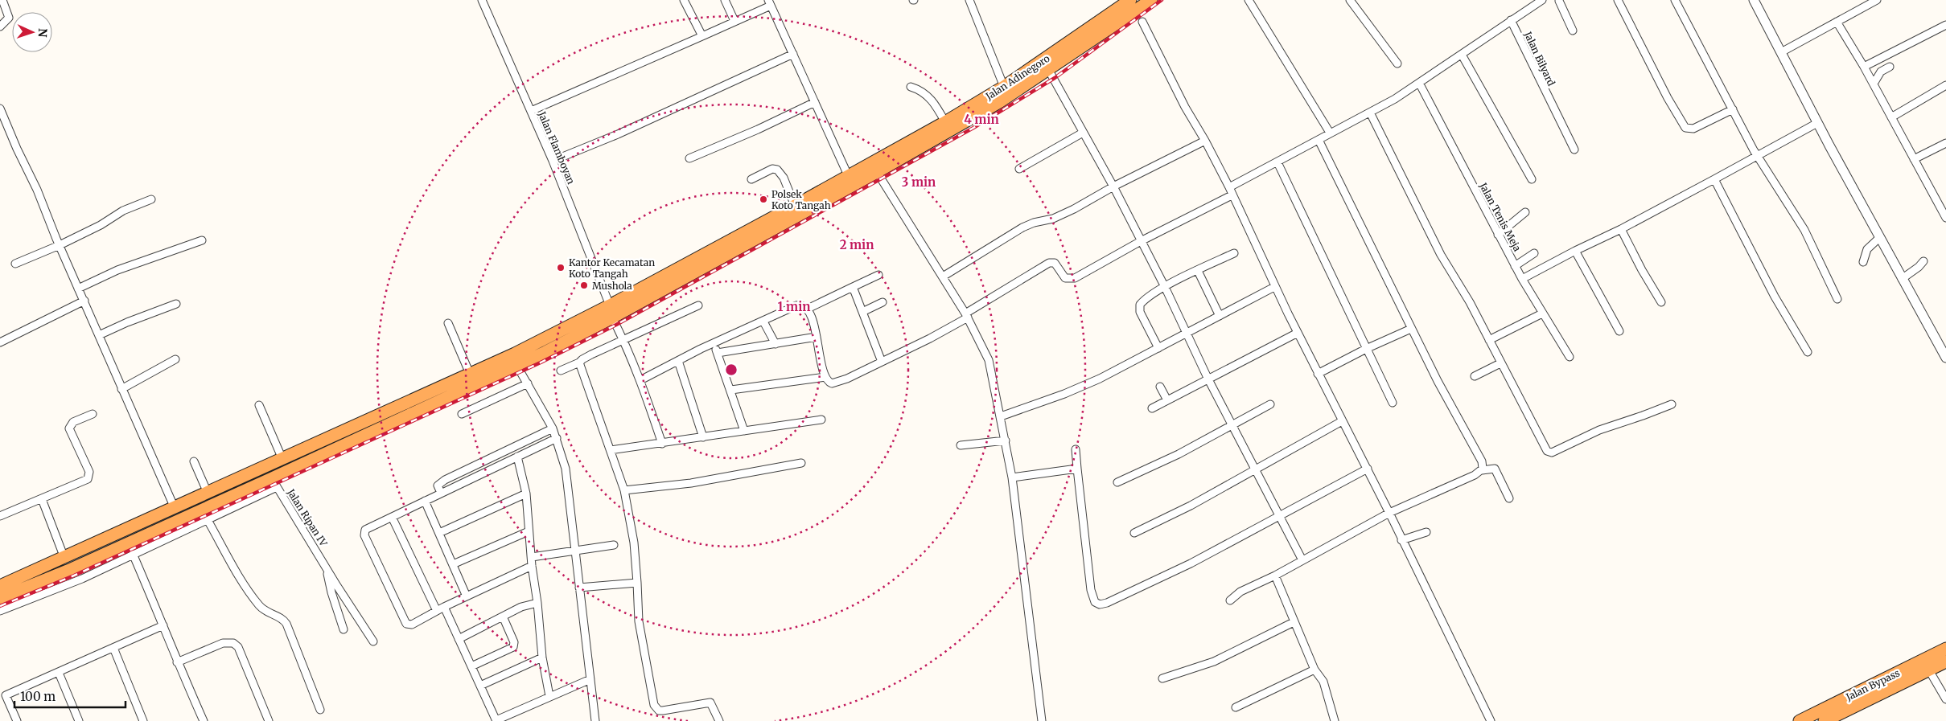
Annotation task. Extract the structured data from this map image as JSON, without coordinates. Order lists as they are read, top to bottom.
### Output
{
  "streets": {
    "highway": ["Jalan Adinegoro", "Jalan Bypass"],
    "street": [
      "Jalan Bilyard",
      "Jalan Flamboyan",
      "Jalan Tenis Meja",
      "Jalan Ripan IV"
    ]
  },
  "crossings": [
    ["Jalan Adinegoro", "Jalan Flamboyan"]
  ],
  "places": ["Polsek Koto Tangah", "Kantor Kecamatan Koto Tangah", "Mushola"],
  "scale_bar": "100 m",
  "north": "right",
  "rings": [
    "4 min",
    "3 min",
    "2 min",
    "1 min"
  ]
}
